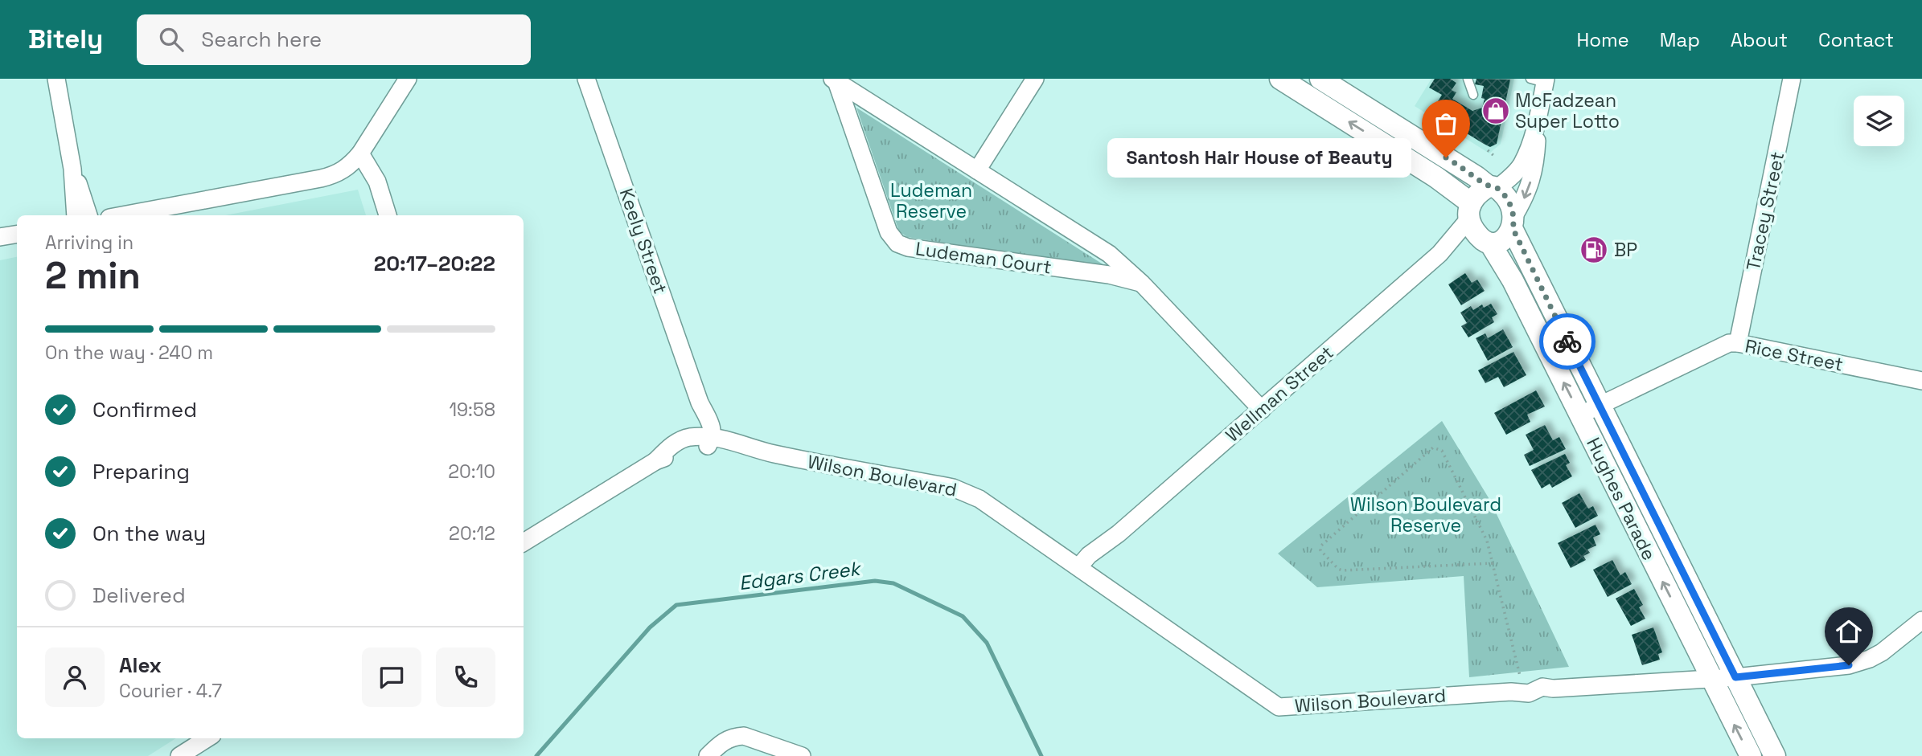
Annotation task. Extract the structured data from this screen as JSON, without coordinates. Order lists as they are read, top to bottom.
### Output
{
  "streets": {
    "street": [
      "Tracey Street",
      "Keely Street",
      "Ludeman Court",
      "Rice Street",
      "Wellman Street",
      "Wilson Boulevard",
      "Hughes Parade"
    ]
  },
  "crossings": [
    ["Tracey Street", "Rice Street"],
    ["Keely Street", "Wilson Boulevard"],
    ["Ludeman Court", "Wellman Street"],
    ["Rice Street", "Hughes Parade"],
    ["Wellman Street", "Wilson Boulevard"],
    ["Wellman Street", "Hughes Parade"],
    ["Wilson Boulevard", "Hughes Parade"]
  ],
  "water": ["Edgars Creek"],
  "parks": ["Ludeman Reserve", "Wilson Boulevard Reserve"],
  "places": {
    "shop": ["McFadzean Super Lotto"],
    "other": ["Santosh Hair House of Beauty"],
    "fuel station": ["BP"]
  },
  "page": {
    "header": "Bitely",
    "search": "Search here",
    "nav": [
      "Home",
      "Map",
      "About",
      "Contact"
    ],
    "bubble": "Santosh Hair House of Beauty",
    "heading": ["2 min", "Arriving in", "20:17–20:22"],
    "panel": ["Alex", "Courier · 4.7"],
    "bar": "On the way · 240 m",
    "list": [
      ["Confirmed", "19:58"],
      ["Preparing", "20:10"],
      ["On the way", "20:12"],
      "Delivered"
    ]
  }
}
